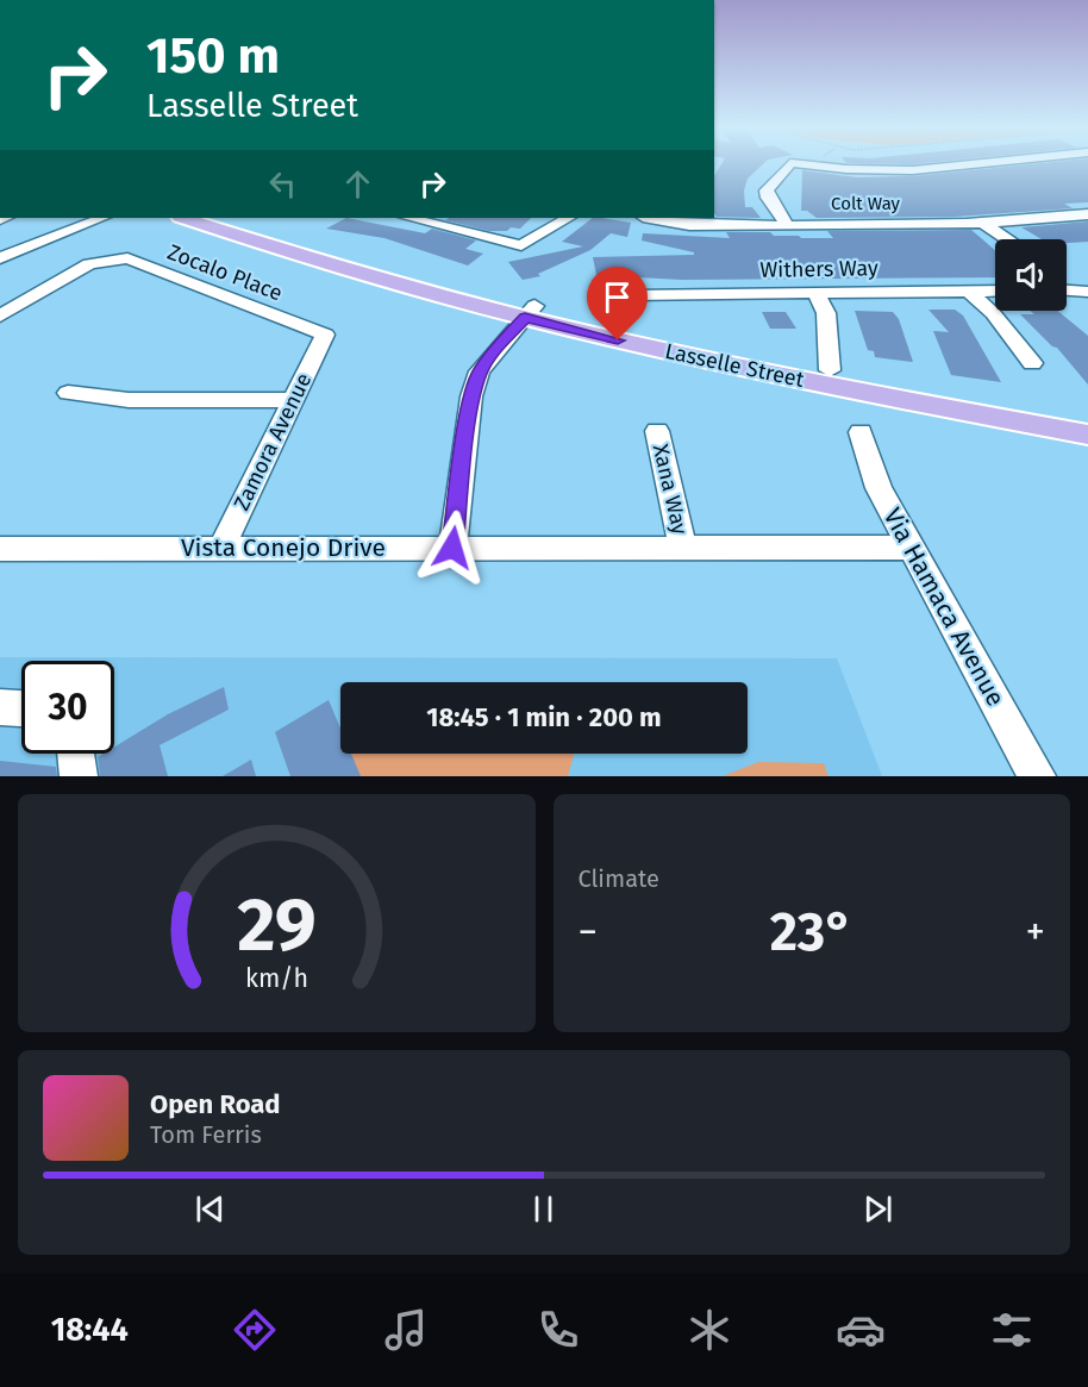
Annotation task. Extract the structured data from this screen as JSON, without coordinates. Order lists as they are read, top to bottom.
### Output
{
  "streets": {
    "main road": ["Lasselle Street"],
    "street": [
      "Colt Way",
      "Withers Way",
      "Zocalo Place",
      "Zamora Avenue",
      "Xana Way",
      "Vista Conejo Drive",
      "Via Hamaca Avenue"
    ]
  },
  "crossings": [
    ["Zocalo Place", "Zamora Avenue"],
    ["Zamora Avenue", "Vista Conejo Drive"],
    ["Xana Way", "Vista Conejo Drive"],
    ["Vista Conejo Drive", "Via Hamaca Avenue"]
  ],
  "page": {
    "turn": ["150 m", "Lasselle Street"],
    "limit": "30",
    "trip": "18:45 · 1 min · 200 m",
    "tile": "Climate",
    "heat": ["−", "23°", "+"],
    "song": ["Open Road", "Tom Ferris"],
    "tabs": "18:44",
    "gauge": ["29", "km/h"]
  }
}
